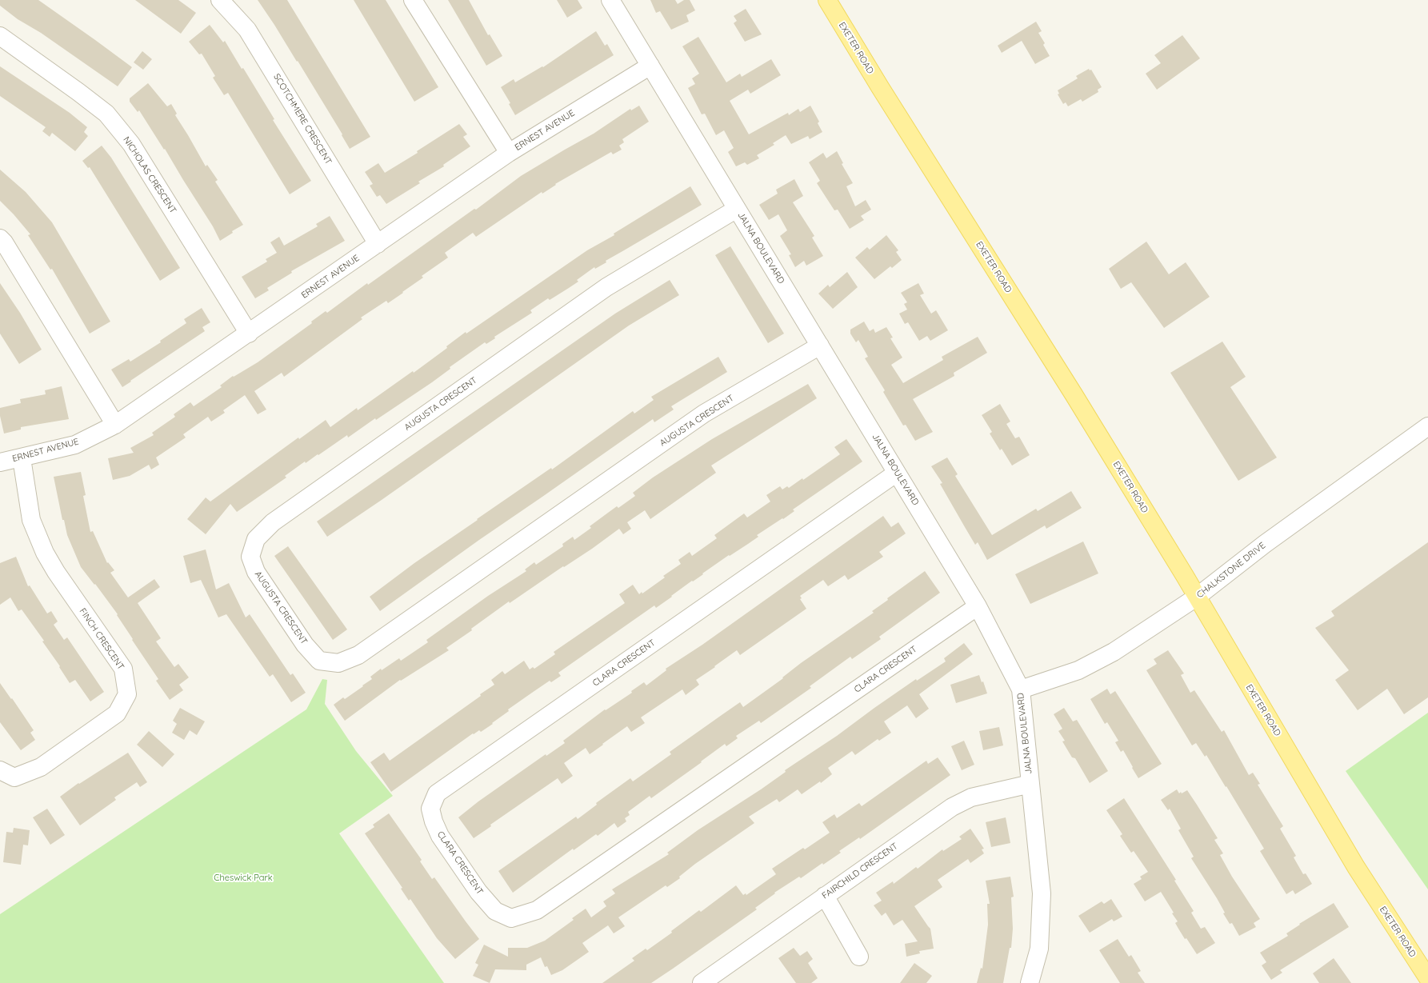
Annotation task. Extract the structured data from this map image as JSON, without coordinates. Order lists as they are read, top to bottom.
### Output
{
  "streets": {
    "main road": ["EXETER ROAD"],
    "street": [
      "SCOTCHMERE CRESCENT",
      "ERNEST AVENUE",
      "NICHOLAS CRESCENT",
      "JALNA BOULEVARD",
      "AUGUSTA CRESCENT",
      "CHALKSTONE DRIVE",
      "FINCH CRESCENT",
      "CLARA CRESCENT",
      "FAIRCHILD CRESCENT"
    ]
  },
  "crossings": [
    ["EXETER ROAD", "CHALKSTONE DRIVE"],
    ["SCOTCHMERE CRESCENT", "ERNEST AVENUE"],
    ["ERNEST AVENUE", "NICHOLAS CRESCENT"],
    ["ERNEST AVENUE", "JALNA BOULEVARD"],
    ["ERNEST AVENUE", "FINCH CRESCENT"],
    ["JALNA BOULEVARD", "AUGUSTA CRESCENT"],
    ["JALNA BOULEVARD", "CHALKSTONE DRIVE"],
    ["JALNA BOULEVARD", "CLARA CRESCENT"],
    ["JALNA BOULEVARD", "FAIRCHILD CRESCENT"]
  ],
  "parks": ["Cheswick Park"]
}
